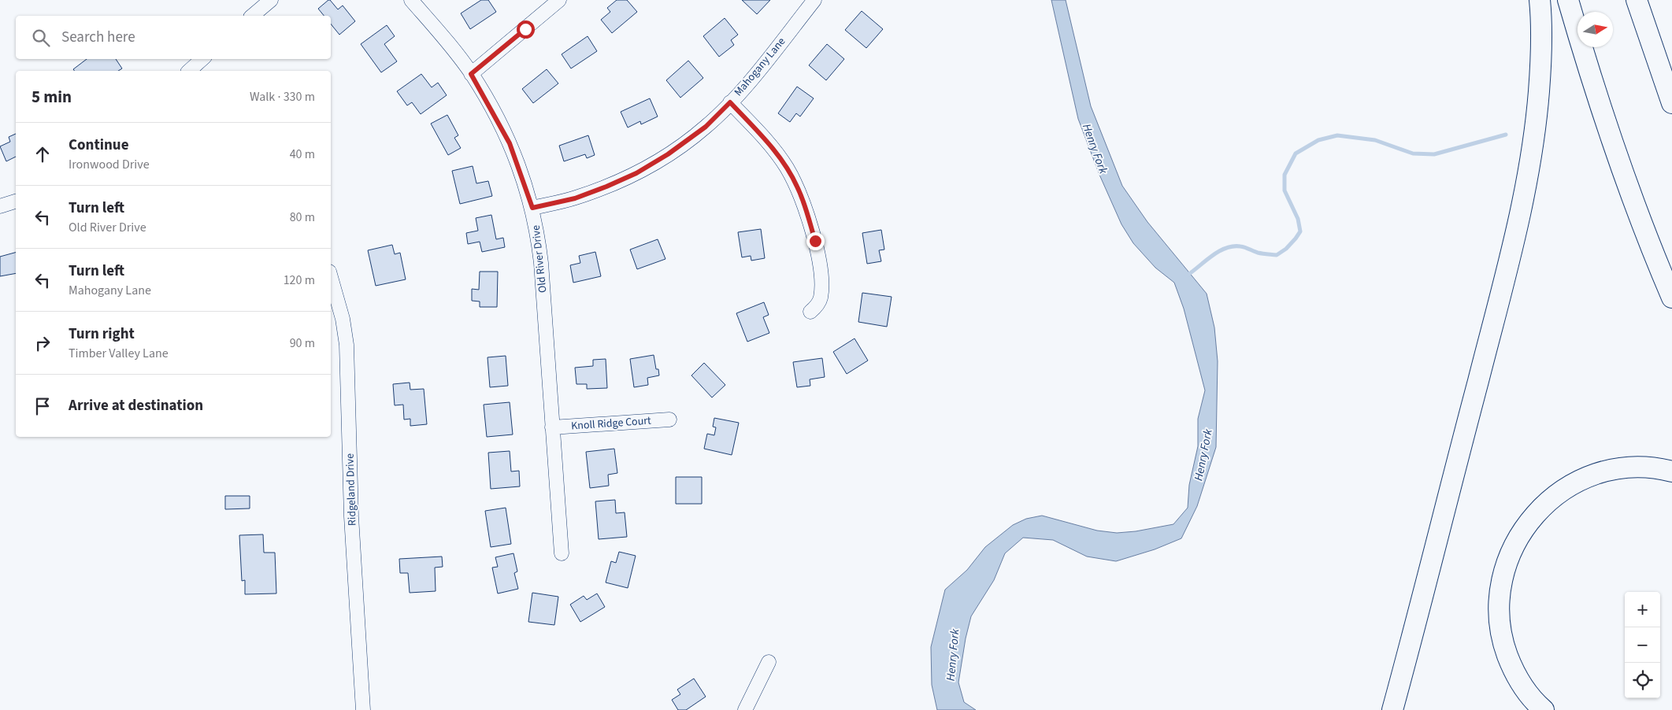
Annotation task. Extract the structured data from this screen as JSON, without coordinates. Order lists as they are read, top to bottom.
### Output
{
  "streets": {
    "street": [
      "Mahogany Lane",
      "Old River Drive",
      "Knoll Ridge Court",
      "Ridgeland Drive"
    ]
  },
  "crossings": [
    ["Mahogany Lane", "Old River Drive"],
    ["Old River Drive", "Knoll Ridge Court"]
  ],
  "water": ["Henry Fork"],
  "north": "right",
  "page": {
    "search": "Search here",
    "heading": ["5 min", "Walk · 330 m"],
    "list": [
      ["Continue", "Ironwood Drive", "40 m"],
      ["Turn left", "Old River Drive", "80 m"],
      ["Turn left", "Mahogany Lane", "120 m"],
      ["Turn right", "Timber Valley Lane", "90 m"],
      "Arrive at destination"
    ],
    "map_buttons": ["+", "−"]
  }
}
